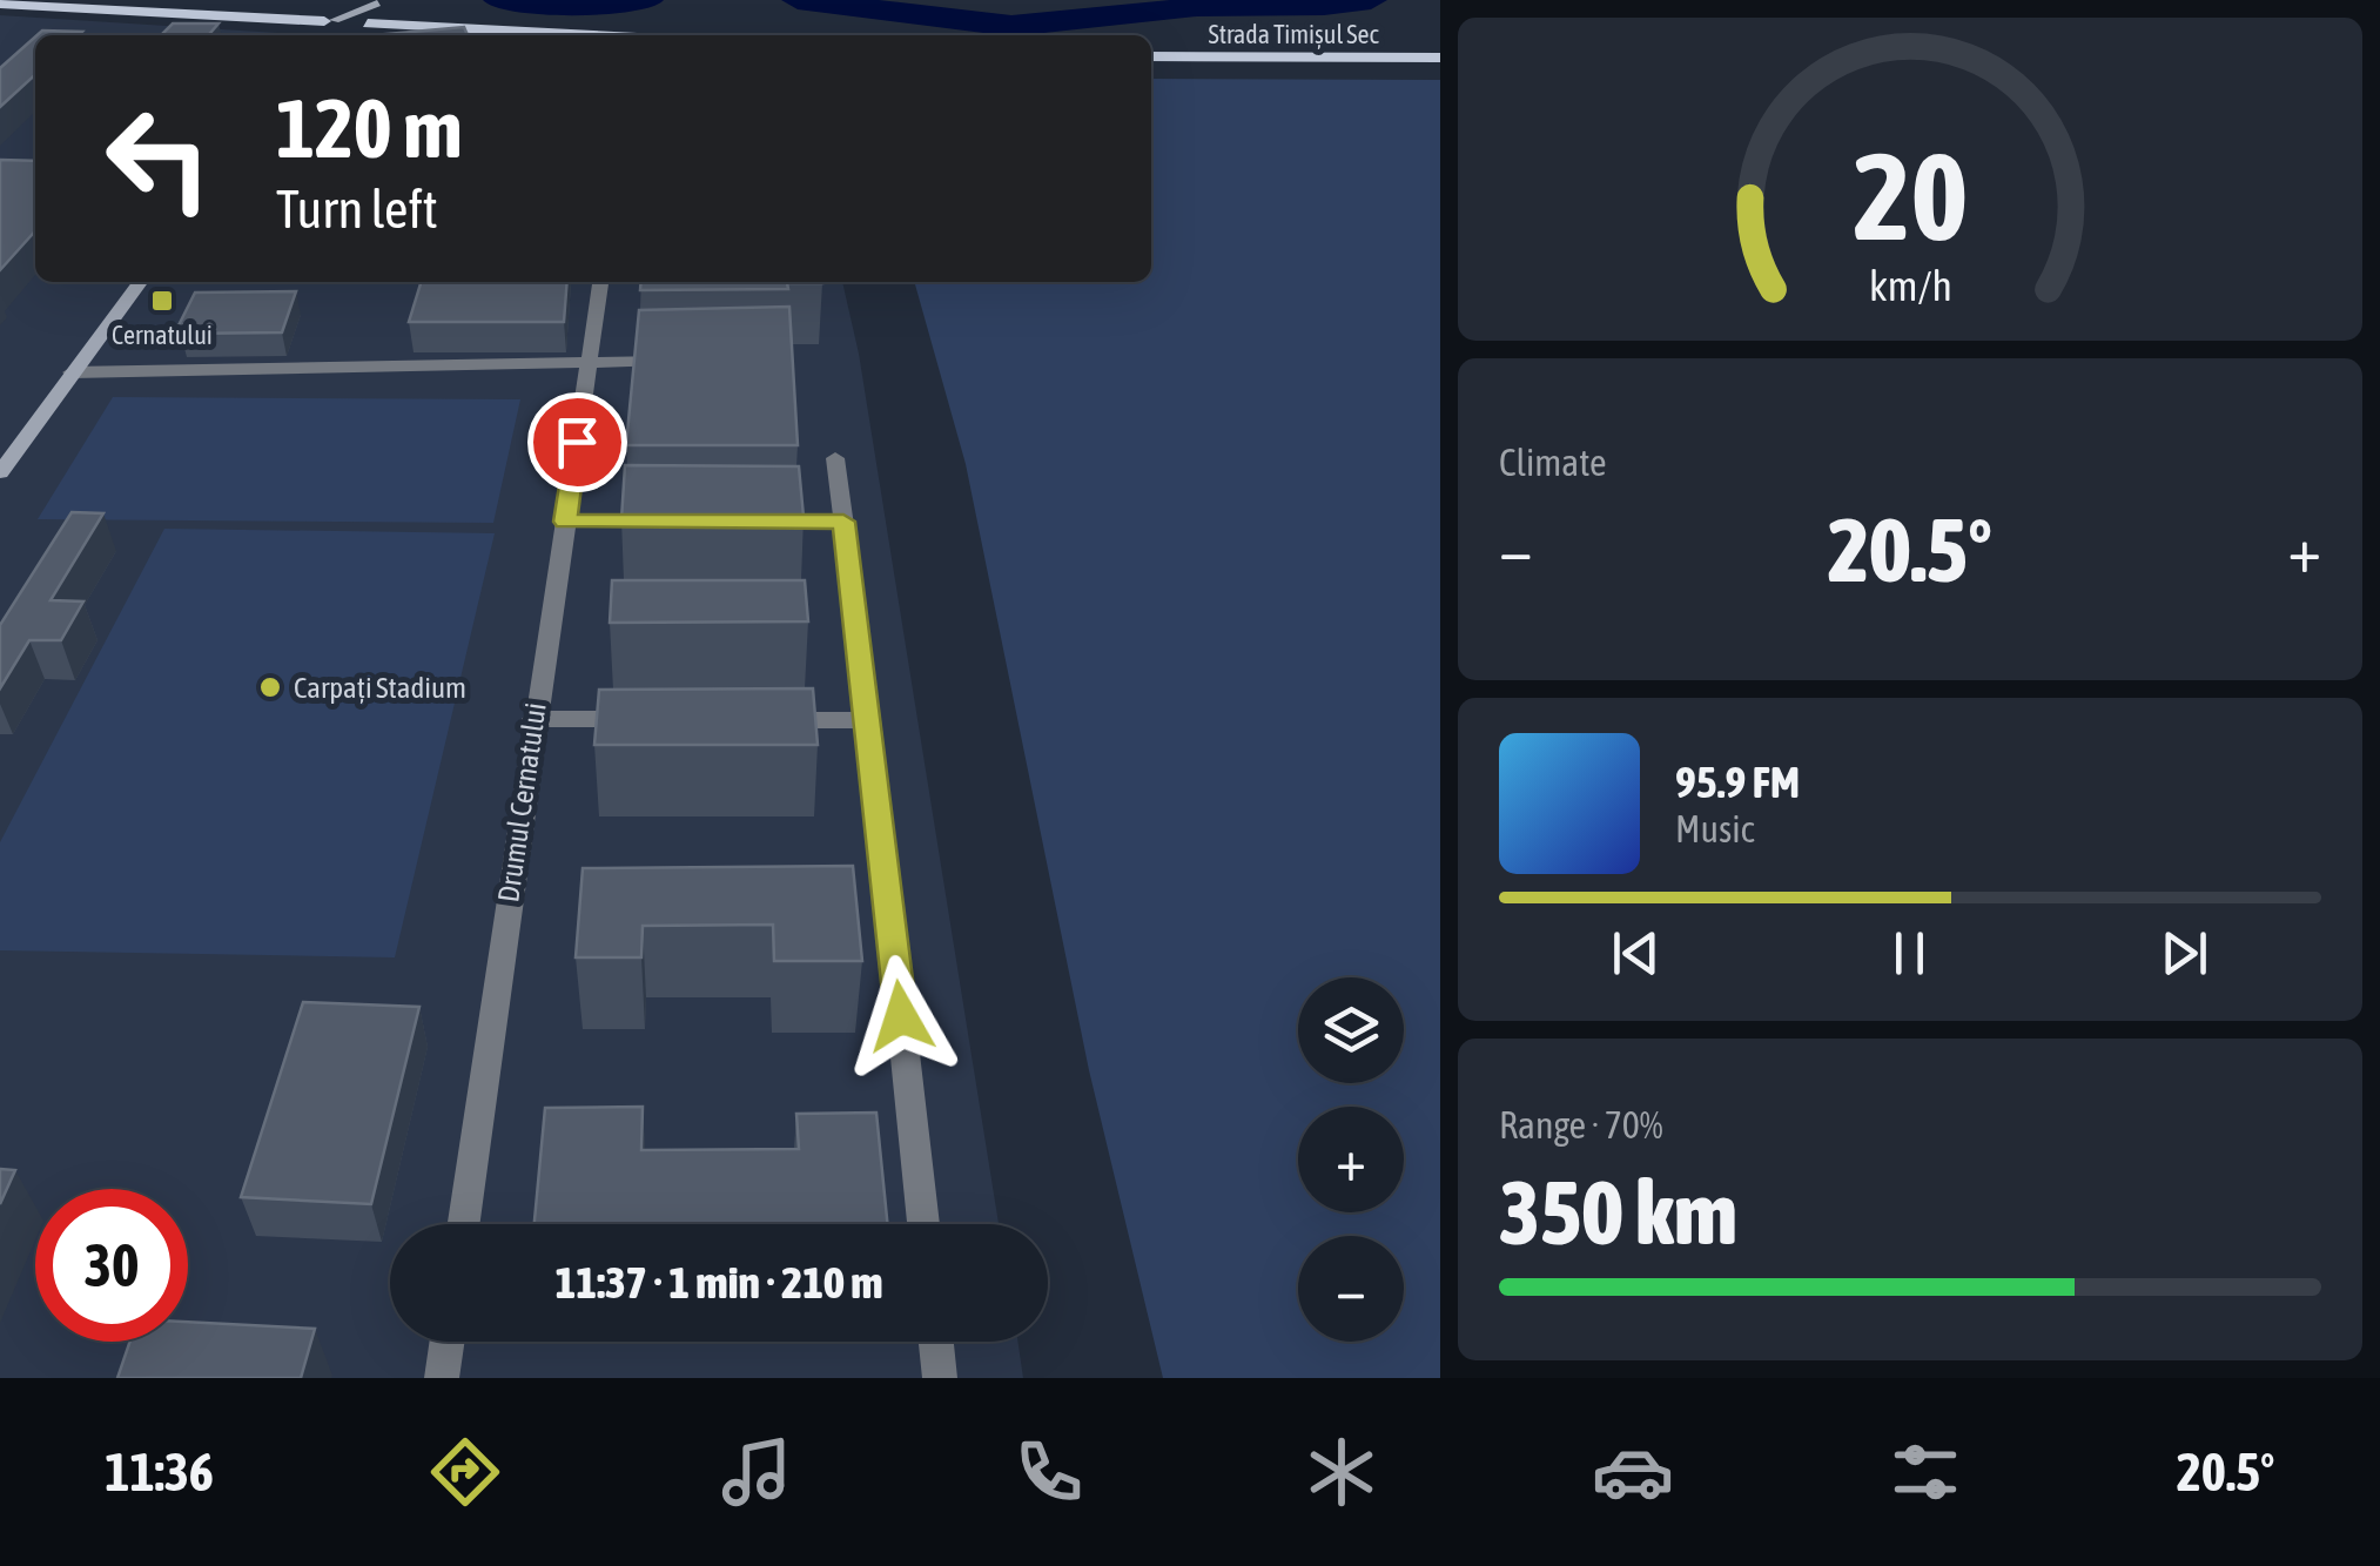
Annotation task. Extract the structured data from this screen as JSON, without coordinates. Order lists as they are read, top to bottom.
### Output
{
  "streets": {
    "main road": ["Strada Timișul Sec"],
    "street": ["Drumul Cernatului"]
  },
  "places": {
    "transit": ["Cernatului"],
    "other": ["Carpați Stadium"]
  },
  "page": {
    "turn": ["120 m", "Turn left"],
    "tile": [
      "Climate",
      ["Range · 70%", "350 km"]
    ],
    "heat": ["−", "20.5°", "+"],
    "song": ["95.9 FM", "Music"],
    "map_buttons": ["+", "−"],
    "limit": "30",
    "trip": "11:37 · 1 min · 210 m",
    "tabs": ["11:36", "20.5°"],
    "gauge": ["20", "km/h"]
  }
}
